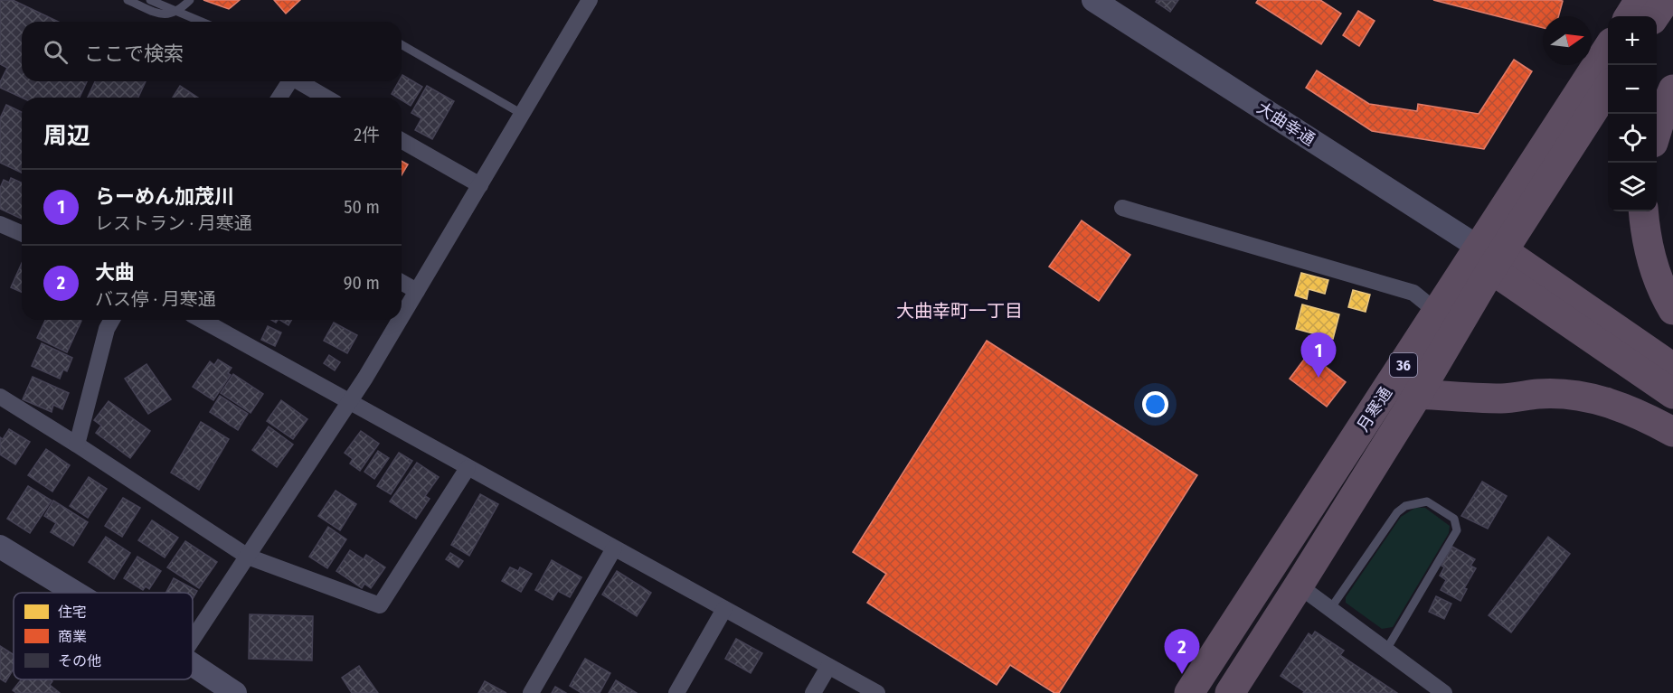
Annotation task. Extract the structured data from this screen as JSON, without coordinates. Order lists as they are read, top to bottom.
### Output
{
  "streets": {
    "highway": ["36", "月寒通"],
    "street": ["大曲幸通"]
  },
  "crossings": [
    ["大曲幸通", "月寒通"]
  ],
  "districts": ["大曲幸町一丁目"],
  "legend": ["住宅", "商業", "その他"],
  "north": "right",
  "page": {
    "map_buttons": ["+", "−"],
    "search": "ここで検索",
    "heading": ["周辺", "2件"],
    "list": [
      {
        "mark": "1",
        "name": "らーめん加茂川",
        "note": "レストラン · 月寒通",
        "value": "50 m"
      },
      {
        "mark": "2",
        "name": "大曲",
        "note": "バス停 · 月寒通",
        "value": "90 m"
      }
    ],
    "pins": ["1", "2"]
  }
}
